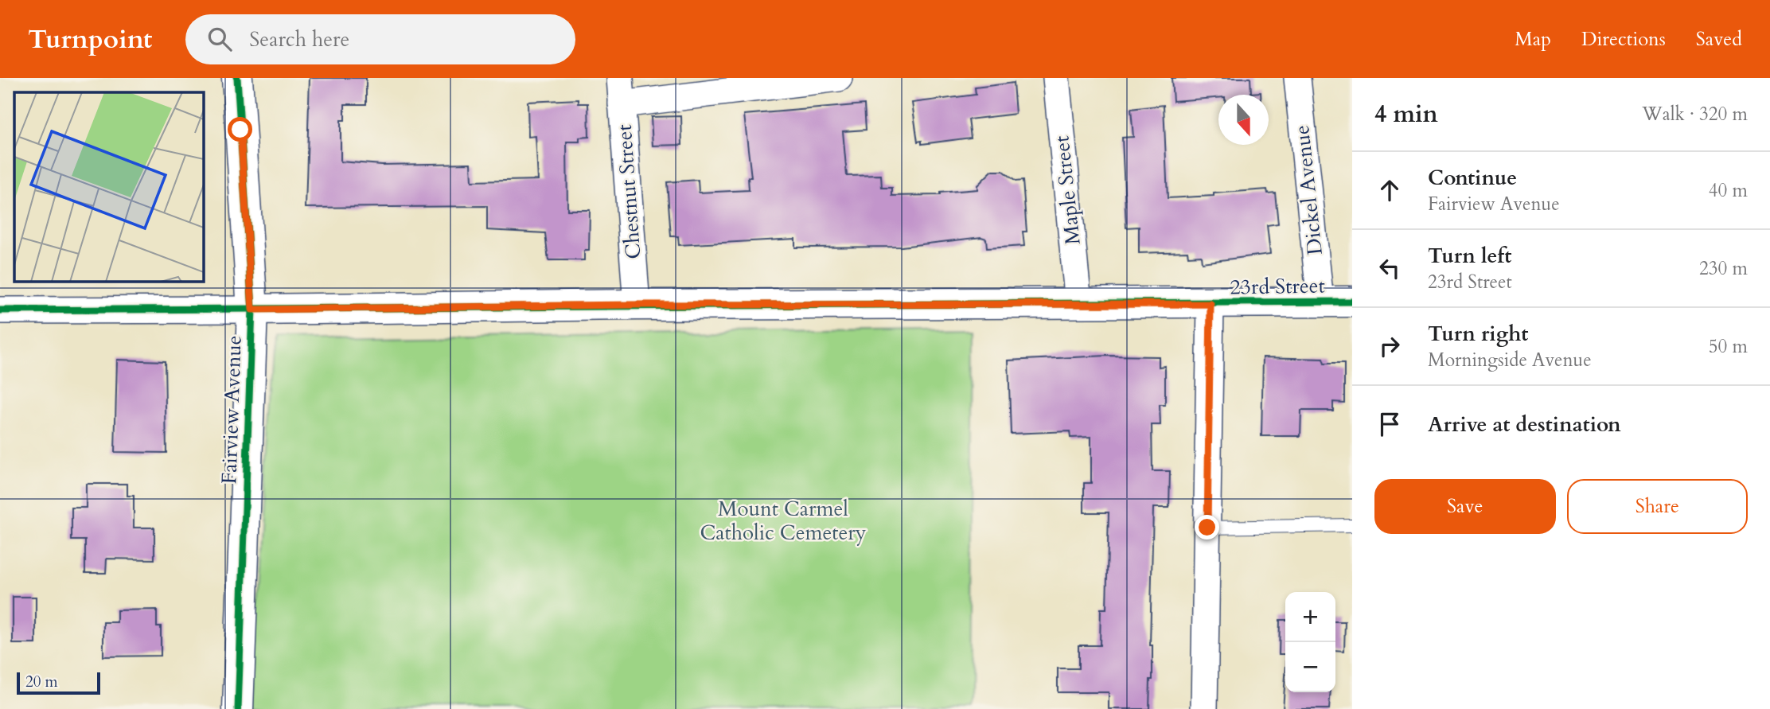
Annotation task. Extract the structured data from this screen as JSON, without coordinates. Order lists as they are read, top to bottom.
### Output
{
  "streets": {
    "street": [
      "Maple Street",
      "Dickel Avenue",
      "Chestnut Street",
      "23rd Street",
      "Fairview Avenue"
    ]
  },
  "crossings": [
    ["Maple Street", "23rd Street"],
    ["Dickel Avenue", "23rd Street"],
    ["Chestnut Street", "23rd Street"],
    ["23rd Street", "Fairview Avenue"]
  ],
  "parks": ["Mount Carmel Catholic Cemetery"],
  "scale_bar": "20 m",
  "north": "bottom",
  "page": {
    "header": "Turnpoint",
    "search": "Search here",
    "nav": ["Map", "Directions", "Saved"],
    "heading": ["4 min", "Walk · 320 m"],
    "list": [
      ["Continue", "Fairview Avenue", "40 m"],
      ["Turn left", "23rd Street", "230 m"],
      ["Turn right", "Morningside Avenue", "50 m"],
      "Arrive at destination"
    ],
    "buttons": ["Save", "Share"],
    "map_buttons": ["+", "−"],
    "scale": "20 m"
  }
}
